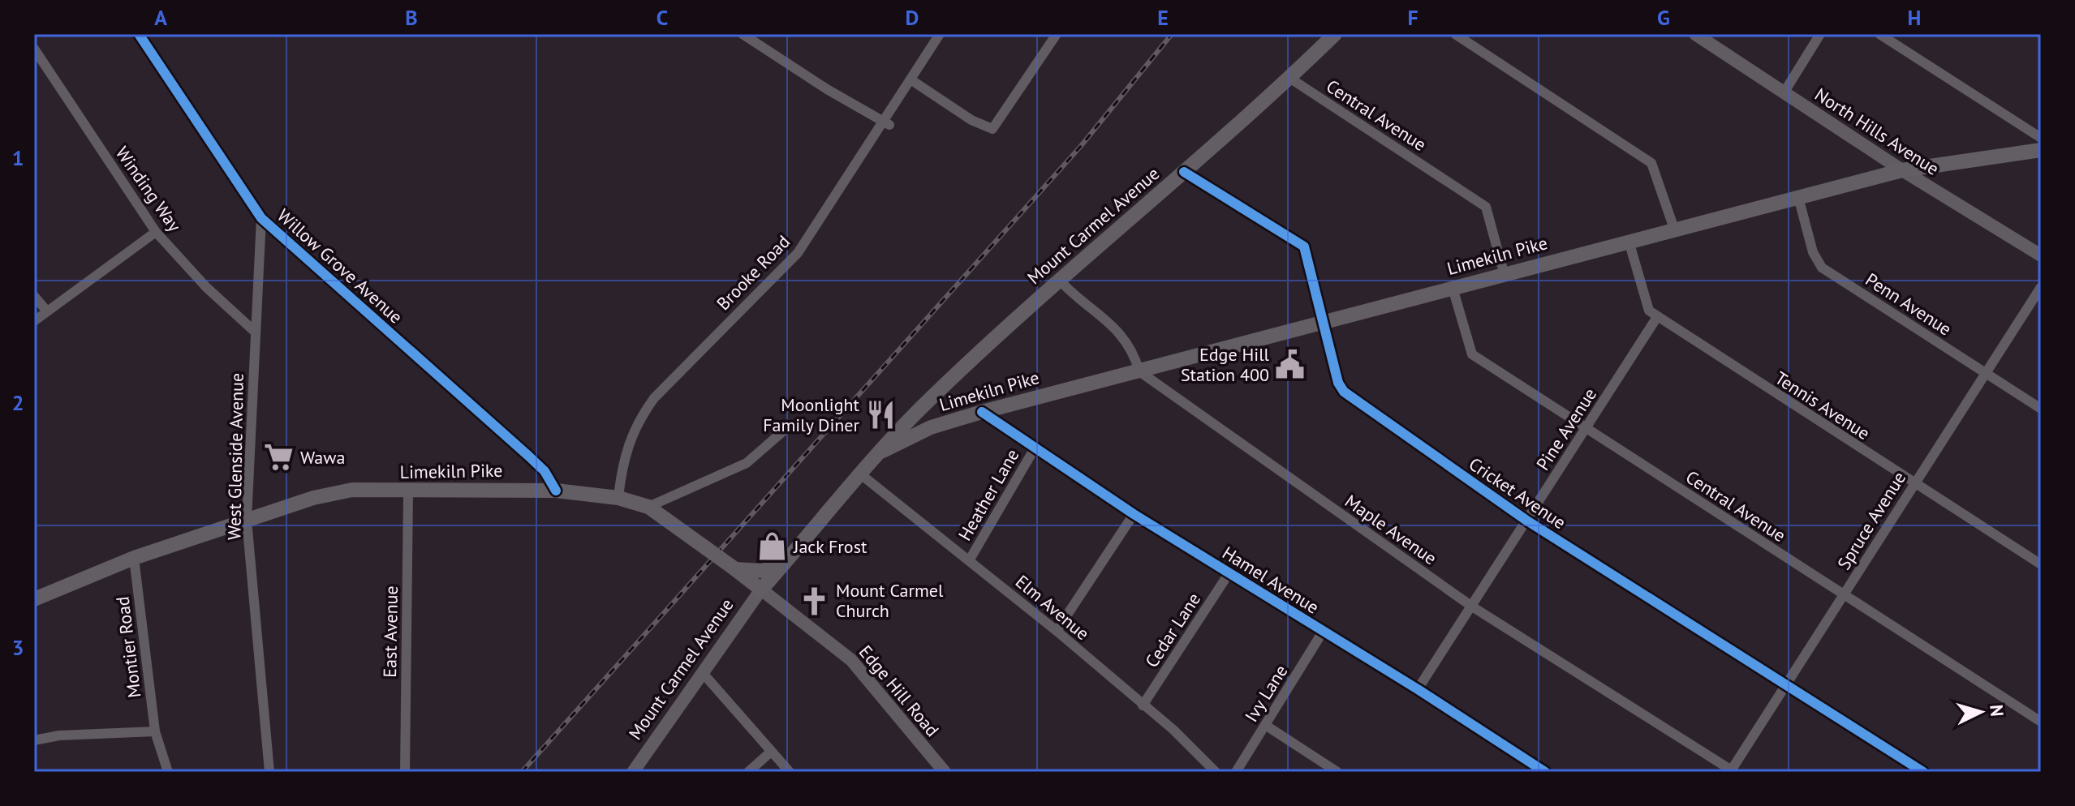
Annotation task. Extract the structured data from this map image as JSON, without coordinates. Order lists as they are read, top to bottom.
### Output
{
  "streets": {
    "main road": ["Mount Carmel Avenue", "Limekiln Pike"],
    "street": [
      "Central Avenue",
      "North Hills Avenue",
      "Winding Way",
      "Willow Grove Avenue",
      "Brooke Road",
      "Penn Avenue",
      "Tennis Avenue",
      "Pine Avenue",
      "West Glenside Avenue",
      "Cricket Avenue",
      "Heather Lane",
      "Spruce Avenue",
      "Maple Avenue",
      "Hamel Avenue",
      "Elm Avenue",
      "Cedar Lane",
      "East Avenue",
      "Montier Road",
      "Edge Hill Road",
      "Ivy Lane"
    ]
  },
  "crossings": [
    ["Central Avenue", "Mount Carmel Avenue"],
    ["Central Avenue", "Limekiln Pike"],
    ["Central Avenue", "Pine Avenue"],
    ["Central Avenue", "Spruce Avenue"],
    ["North Hills Avenue", "Limekiln Pike"],
    ["Winding Way", "West Glenside Avenue"],
    ["Mount Carmel Avenue", "Limekiln Pike"],
    ["Mount Carmel Avenue", "Cricket Avenue"],
    ["Mount Carmel Avenue", "Edge Hill Road"],
    ["Limekiln Pike", "Willow Grove Avenue"],
    ["Limekiln Pike", "Brooke Road"],
    ["Limekiln Pike", "Penn Avenue"],
    ["Limekiln Pike", "Tennis Avenue"],
    ["Limekiln Pike", "West Glenside Avenue"],
    ["Limekiln Pike", "Cricket Avenue"],
    ["Limekiln Pike", "Maple Avenue"],
    ["Limekiln Pike", "Hamel Avenue"],
    ["Limekiln Pike", "Elm Avenue"],
    ["Limekiln Pike", "East Avenue"],
    ["Limekiln Pike", "Montier Road"],
    ["Limekiln Pike", "Edge Hill Road"],
    ["Willow Grove Avenue", "West Glenside Avenue"],
    ["Penn Avenue", "Spruce Avenue"],
    ["Tennis Avenue", "Pine Avenue"],
    ["Tennis Avenue", "Spruce Avenue"],
    ["Pine Avenue", "Cricket Avenue"],
    ["Pine Avenue", "Maple Avenue"],
    ["Pine Avenue", "Hamel Avenue"],
    ["Cricket Avenue", "Spruce Avenue"],
    ["Heather Lane", "Hamel Avenue"],
    ["Heather Lane", "Elm Avenue"],
    ["Spruce Avenue", "Maple Avenue"],
    ["Hamel Avenue", "Cedar Lane"],
    ["Hamel Avenue", "Ivy Lane"],
    ["Elm Avenue", "Cedar Lane"]
  ],
  "places": {
    "public building": ["Edge Hill Station 400"],
    "restaurant": ["Moonlight Family Diner"],
    "supermarket": ["Wawa"],
    "shop": ["Jack Frost"],
    "church": ["Mount Carmel Church"]
  },
  "north": "right",
  "grid": {
    "columns": [
      "A",
      "B",
      "C",
      "D",
      "E",
      "F",
      "G",
      "H"
    ],
    "rows": ["1", "2", "3"]
  }
}
